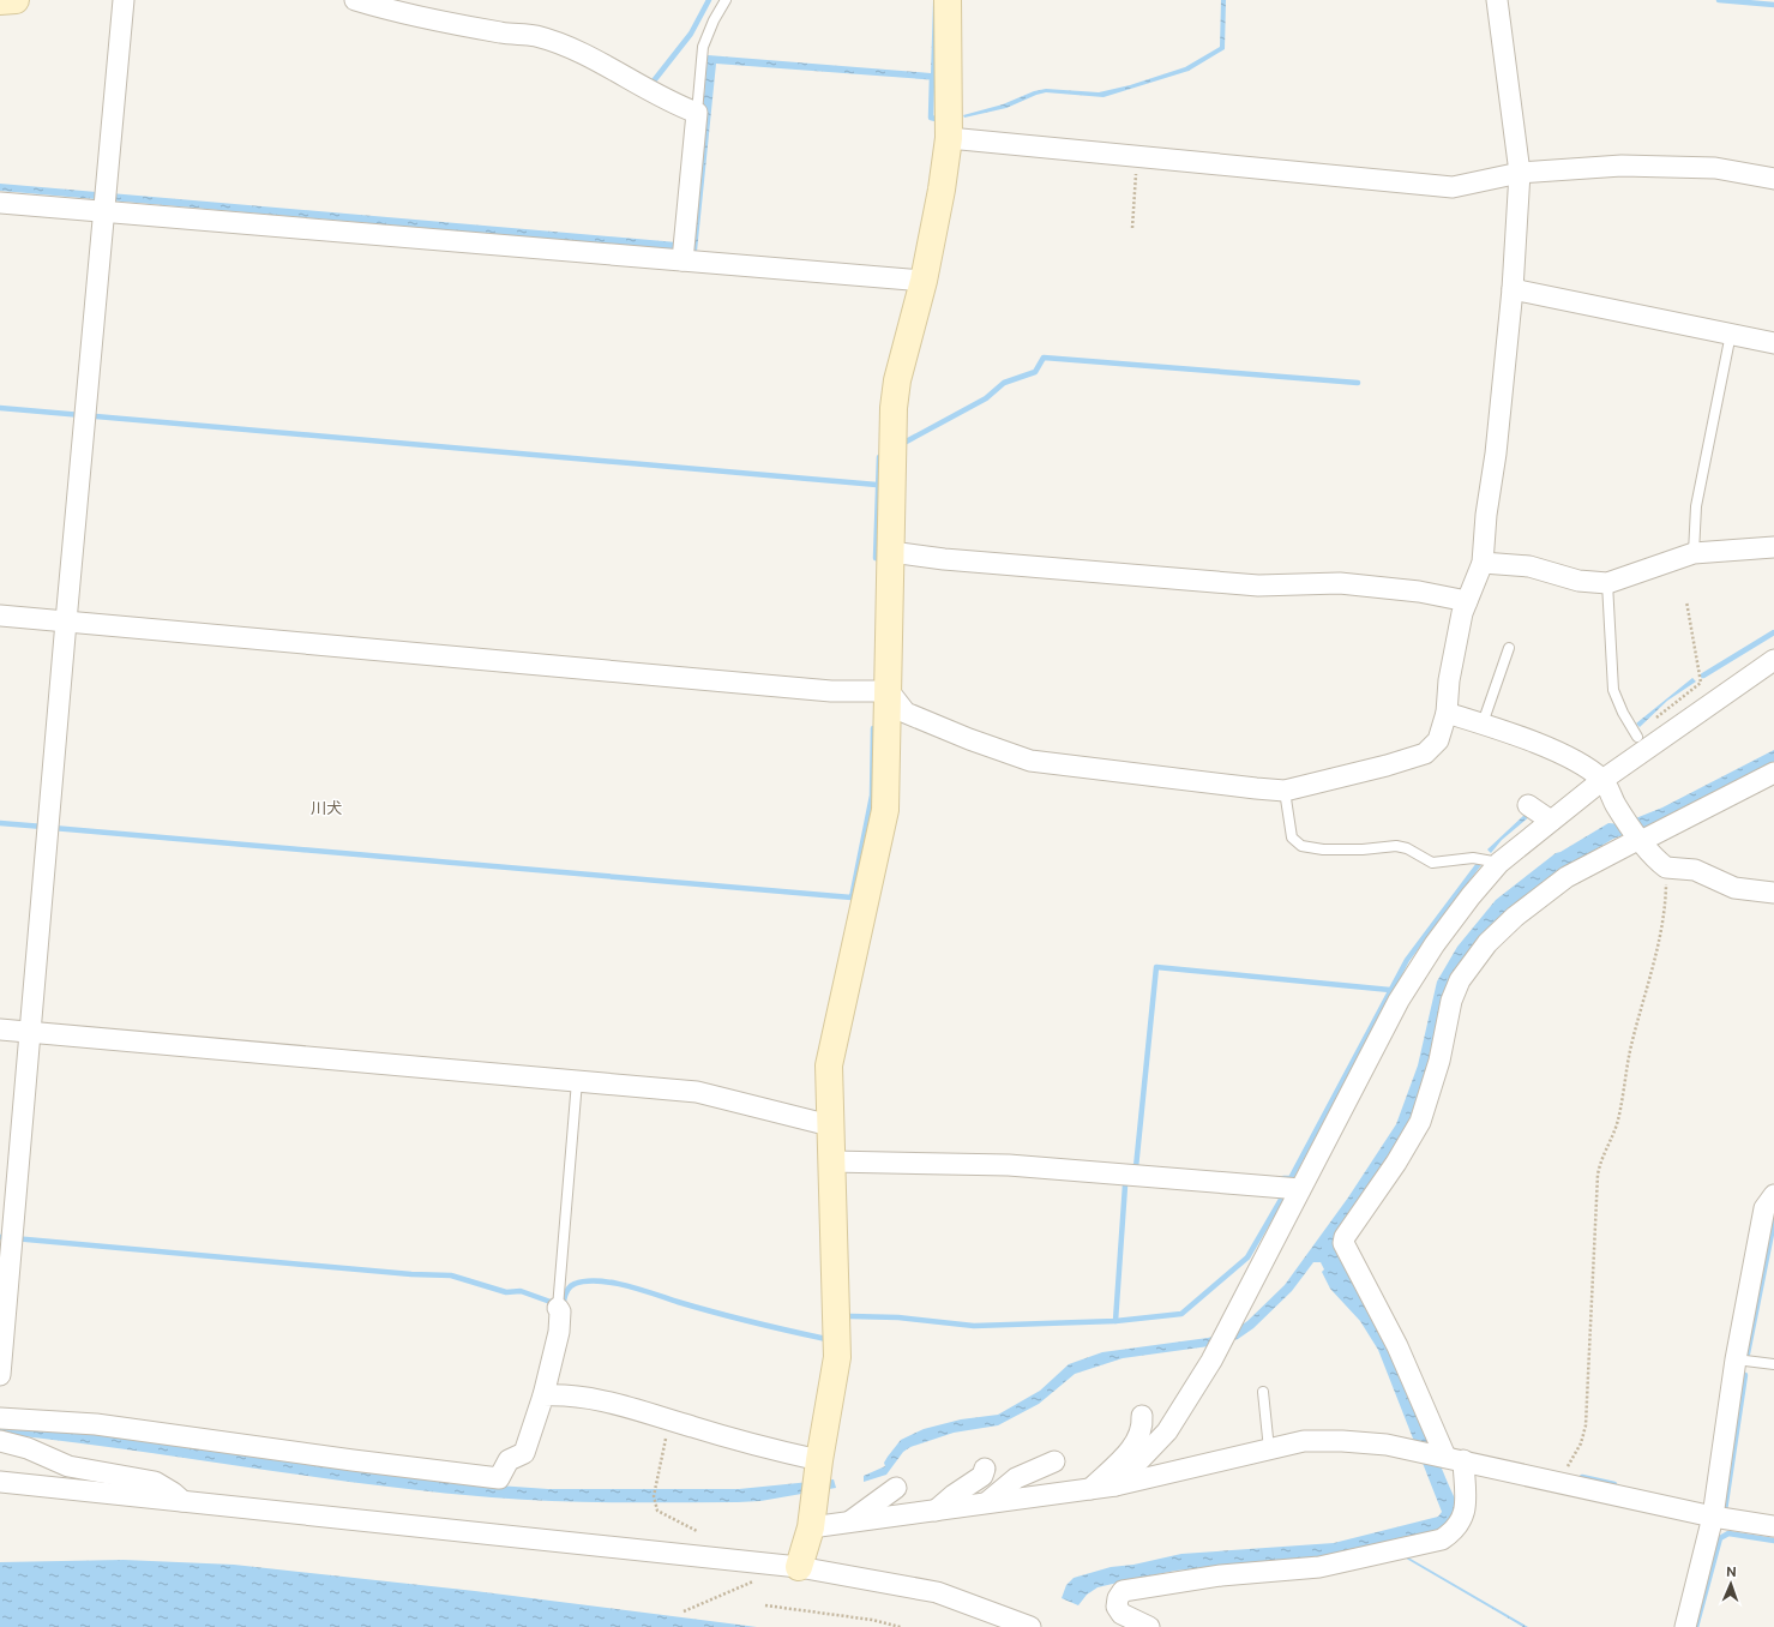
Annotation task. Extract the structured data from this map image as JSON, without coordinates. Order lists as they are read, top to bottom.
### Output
{
  "districts": ["川犬"],
  "north": "top"
}
